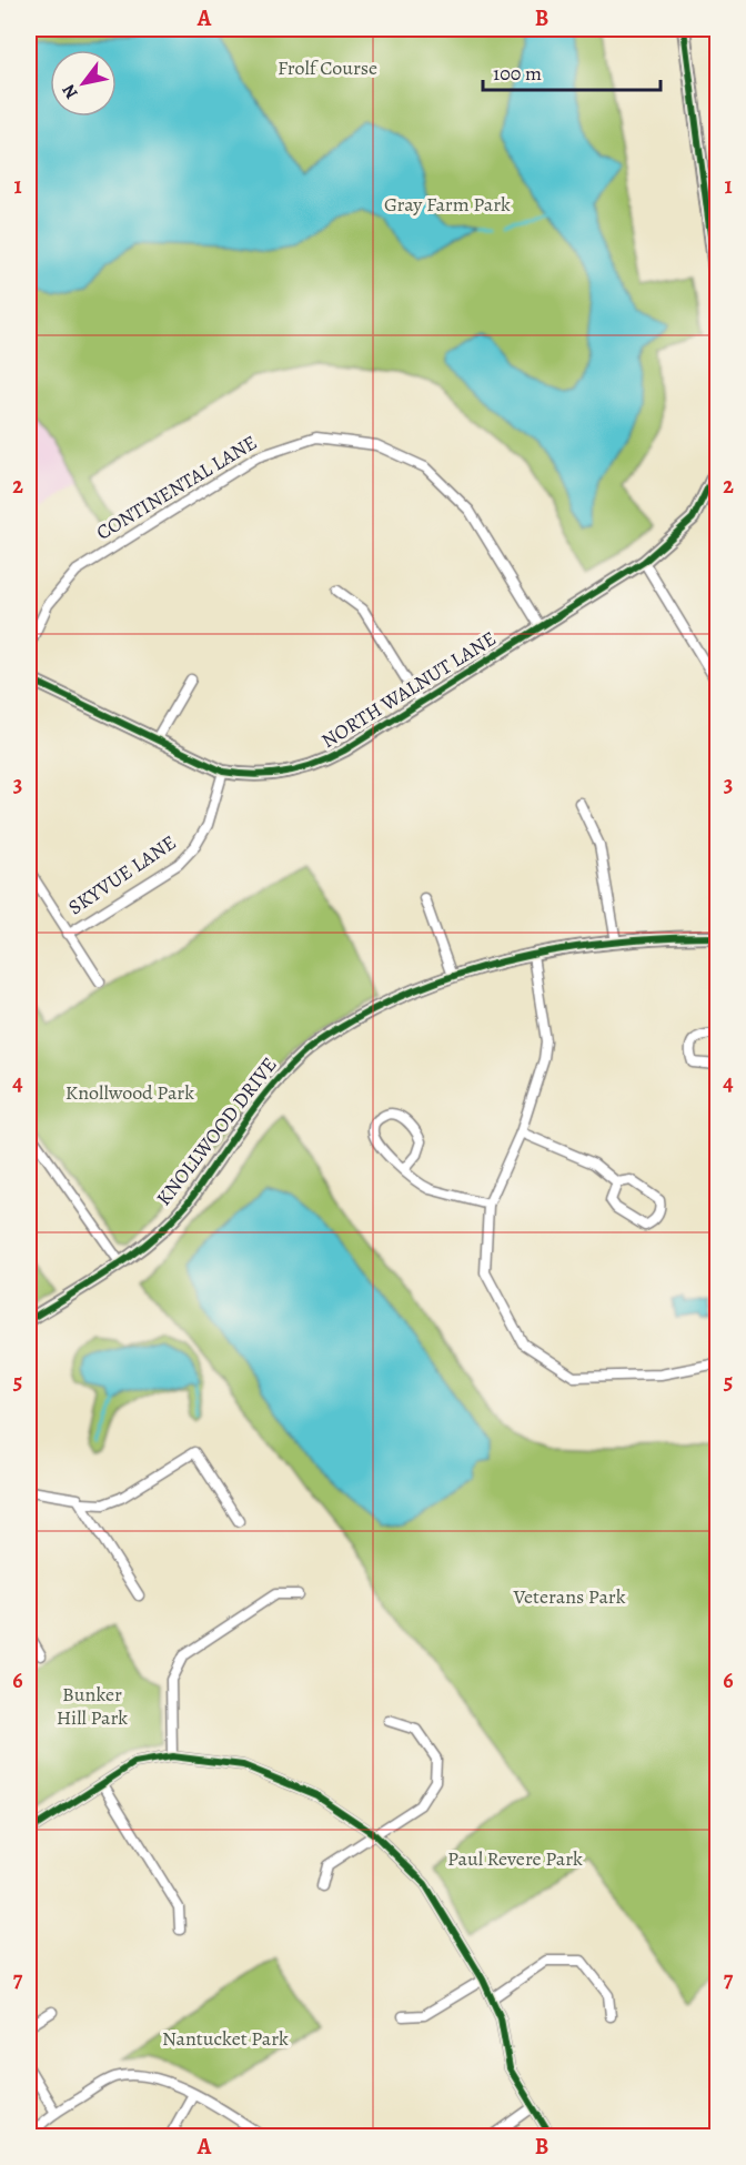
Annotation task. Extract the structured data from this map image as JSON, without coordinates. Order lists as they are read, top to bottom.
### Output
{
  "streets": {
    "street": [
      "CONTINENTAL LANE",
      "NORTH WALNUT LANE",
      "SKYVUE LANE",
      "KNOLLWOOD DRIVE"
    ]
  },
  "crossings": [
    ["CONTINENTAL LANE", "NORTH WALNUT LANE"],
    ["NORTH WALNUT LANE", "SKYVUE LANE"]
  ],
  "parks": [
    "Frolf Course",
    "Gray Farm Park",
    "Knollwood Park",
    "Veterans Park",
    "Bunker Hill Park",
    "Paul Revere Park",
    "Nantucket Park"
  ],
  "scale_bar": "100 m",
  "north": "bottom left",
  "grid": {
    "columns": ["A", "B"],
    "rows": [
      "1",
      "2",
      "3",
      "4",
      "5",
      "6",
      "7"
    ]
  }
}
